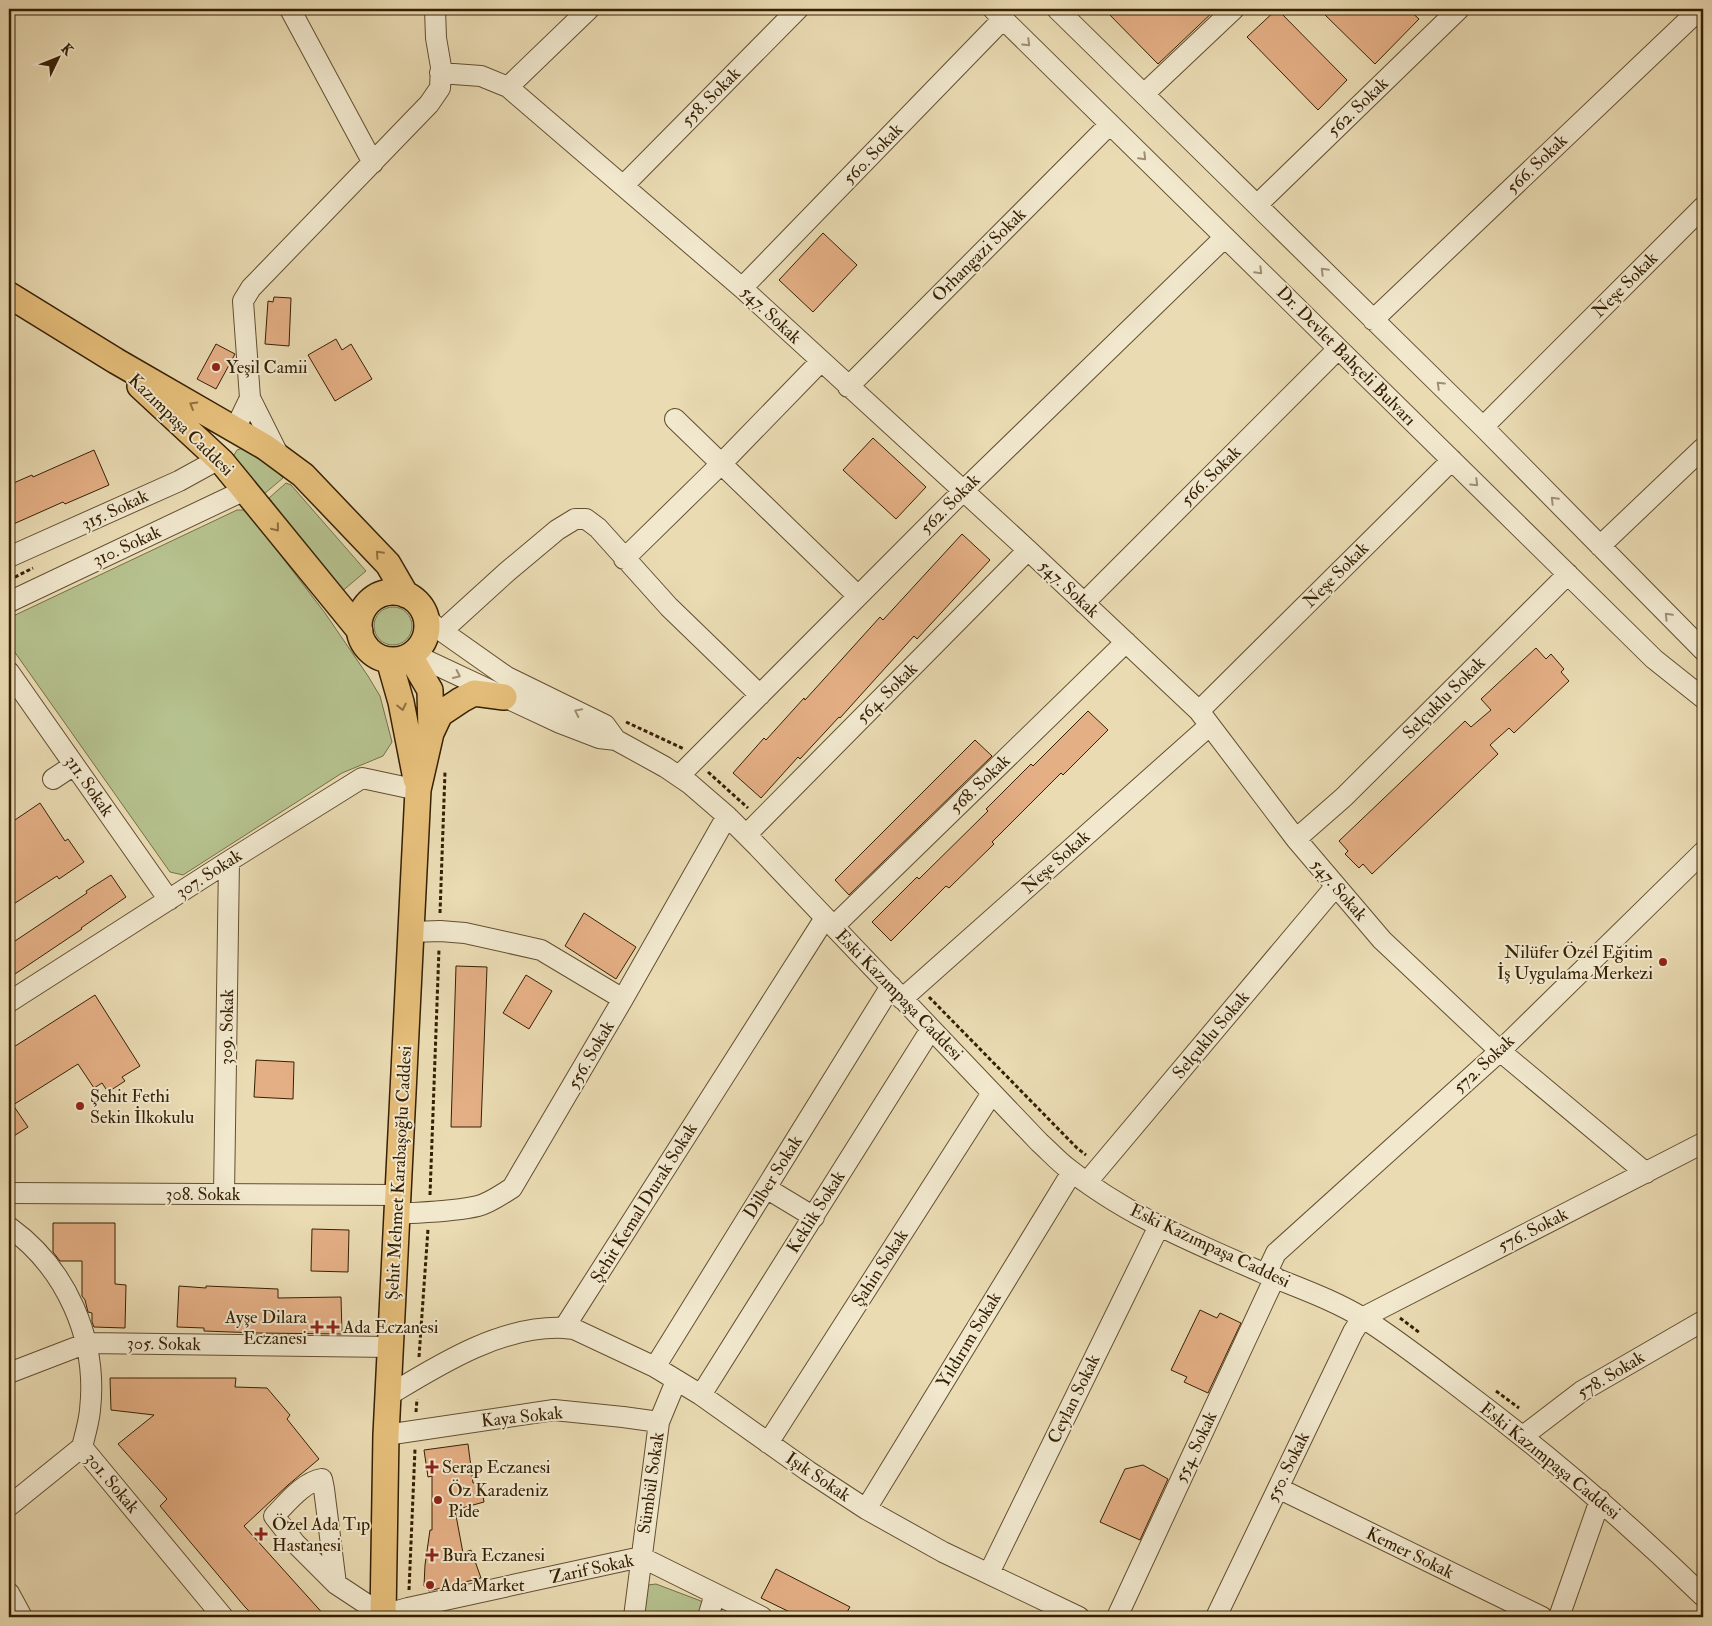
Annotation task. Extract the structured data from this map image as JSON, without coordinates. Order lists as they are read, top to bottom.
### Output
{
  "streets": {
    "main road": ["Kazımpaşa Caddesi", "Şehit Mehmet Karabaşoğlu Caddesi"],
    "street": [
      "558. Sokak",
      "562. Sokak",
      "560. Sokak",
      "566. Sokak",
      "Orhangazi Sokak",
      "Neşe Sokak",
      "547. Sokak",
      "Dr. Devlet Bahçeli Bulvarı",
      "315. Sokak",
      "310. Sokak",
      "564. Sokak",
      "Selçuklu Sokak",
      "568. Sokak",
      "311. Sokak",
      "307. Sokak",
      "Eski Kazımpaşa Caddesi",
      "309. Sokak",
      "556. Sokak",
      "572. Sokak",
      "Dilber Sokak",
      "308. Sokak",
      "Şehit Kemal Durak Sokak",
      "Keklik Sokak",
      "576. Sokak",
      "Şahin Sokak",
      "Yıldırım Sokak",
      "305. Sokak",
      "578. Sokak",
      "Ceylan Sokak",
      "Kaya Sokak",
      "554. Sokak",
      "550. Sokak",
      "Işık Sokak",
      "301. Sokak",
      "Sümbül Sokak",
      "Kemer Sokak",
      "Zarif Sokak"
    ]
  },
  "crossings": [
    ["558. Sokak", "547. Sokak"],
    ["562. Sokak", "547. Sokak"],
    ["562. Sokak", "Dr. Devlet Bahçeli Bulvarı"],
    ["562. Sokak", "Eski Kazımpaşa Caddesi"],
    ["560. Sokak", "547. Sokak"],
    ["560. Sokak", "Dr. Devlet Bahçeli Bulvarı"],
    ["566. Sokak", "547. Sokak"],
    ["566. Sokak", "Dr. Devlet Bahçeli Bulvarı"],
    ["Orhangazi Sokak", "547. Sokak"],
    ["Orhangazi Sokak", "Dr. Devlet Bahçeli Bulvarı"],
    ["Neşe Sokak", "547. Sokak"],
    ["Neşe Sokak", "Dr. Devlet Bahçeli Bulvarı"],
    ["Neşe Sokak", "Eski Kazımpaşa Caddesi"],
    ["Neşe Sokak", "Dilber Sokak"],
    ["547. Sokak", "564. Sokak"],
    ["547. Sokak", "Selçuklu Sokak"],
    ["547. Sokak", "568. Sokak"],
    ["547. Sokak", "572. Sokak"],
    ["547. Sokak", "576. Sokak"],
    ["Dr. Devlet Bahçeli Bulvarı", "Selçuklu Sokak"],
    ["Kazımpaşa Caddesi", "315. Sokak"],
    ["Kazımpaşa Caddesi", "310. Sokak"],
    ["Kazımpaşa Caddesi", "Eski Kazımpaşa Caddesi"],
    ["Kazımpaşa Caddesi", "Şehit Mehmet Karabaşoğlu Caddesi"],
    ["564. Sokak", "Eski Kazımpaşa Caddesi"],
    ["Selçuklu Sokak", "Eski Kazımpaşa Caddesi"],
    ["Selçuklu Sokak", "Yıldırım Sokak"],
    ["568. Sokak", "Eski Kazımpaşa Caddesi"],
    ["568. Sokak", "Şehit Kemal Durak Sokak"],
    ["311. Sokak", "307. Sokak"],
    ["307. Sokak", "309. Sokak"],
    ["307. Sokak", "Şehit Mehmet Karabaşoğlu Caddesi"],
    ["Eski Kazımpaşa Caddesi", "556. Sokak"],
    ["Eski Kazımpaşa Caddesi", "572. Sokak"],
    ["Eski Kazımpaşa Caddesi", "Şehit Mehmet Karabaşoğlu Caddesi"],
    ["Eski Kazımpaşa Caddesi", "Dilber Sokak"],
    ["Eski Kazımpaşa Caddesi", "Şehit Kemal Durak Sokak"],
    ["Eski Kazımpaşa Caddesi", "Keklik Sokak"],
    ["Eski Kazımpaşa Caddesi", "576. Sokak"],
    ["Eski Kazımpaşa Caddesi", "Şahin Sokak"],
    ["Eski Kazımpaşa Caddesi", "Yıldırım Sokak"],
    ["Eski Kazımpaşa Caddesi", "578. Sokak"],
    ["Eski Kazımpaşa Caddesi", "Ceylan Sokak"],
    ["Eski Kazımpaşa Caddesi", "554. Sokak"],
    ["Eski Kazımpaşa Caddesi", "550. Sokak"],
    ["309. Sokak", "308. Sokak"],
    ["556. Sokak", "Şehit Mehmet Karabaşoğlu Caddesi"],
    ["556. Sokak", "308. Sokak"],
    ["572. Sokak", "554. Sokak"],
    ["Şehit Mehmet Karabaşoğlu Caddesi", "308. Sokak"],
    ["Şehit Mehmet Karabaşoğlu Caddesi", "305. Sokak"],
    ["Şehit Mehmet Karabaşoğlu Caddesi", "Kaya Sokak"],
    ["Şehit Mehmet Karabaşoğlu Caddesi", "Zarif Sokak"],
    ["Dilber Sokak", "Işık Sokak"],
    ["Şehit Kemal Durak Sokak", "Işık Sokak"],
    ["Keklik Sokak", "Işık Sokak"],
    ["576. Sokak", "550. Sokak"],
    ["Şahin Sokak", "Işık Sokak"],
    ["Yıldırım Sokak", "Işık Sokak"],
    ["305. Sokak", "301. Sokak"],
    ["Ceylan Sokak", "Işık Sokak"],
    ["Kaya Sokak", "Sümbül Sokak"],
    ["550. Sokak", "Kemer Sokak"],
    ["Işık Sokak", "Sümbül Sokak"],
    ["Sümbül Sokak", "Zarif Sokak"]
  ],
  "places": {
    "other": [
      "Yeşil Camii",
      "Nilüfer Özel Eğitim İş Uygulama Merkezi",
      "Şehit Fethi Sekin İlkokulu",
      "Öz Karadeniz Pide",
      "Ada Market"
    ],
    "health": [
      "Ayşe Dilara Eczanesi",
      "Ada Eczanesi",
      "Serap Eczanesi",
      "Özel Ada Tıp Hastanesi",
      "Bura Eczanesi"
    ]
  },
  "north": "top right"
}
